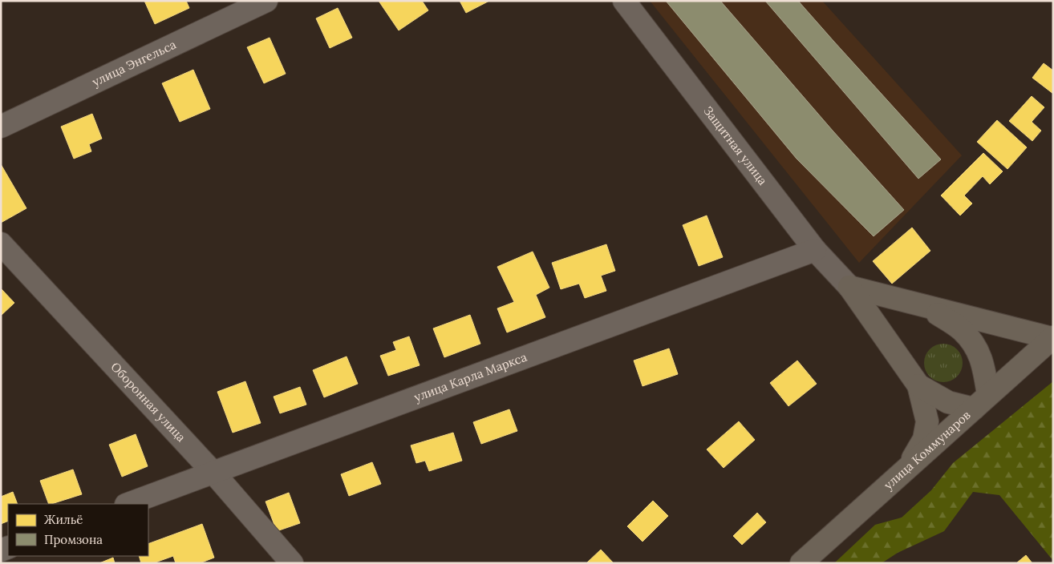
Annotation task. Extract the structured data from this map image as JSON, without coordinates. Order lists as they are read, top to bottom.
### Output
{
  "streets": {
    "main road": ["улица Коммунаров"],
    "street": [
      "улица Энгельса",
      "Защитная улица",
      "улица Карла Маркса",
      "Оборонная улица"
    ]
  },
  "crossings": [
    ["Защитная улица", "улица Карла Маркса"],
    ["улица Карла Маркса", "Оборонная улица"]
  ],
  "legend": ["Жильё", "Промзона"]
}
